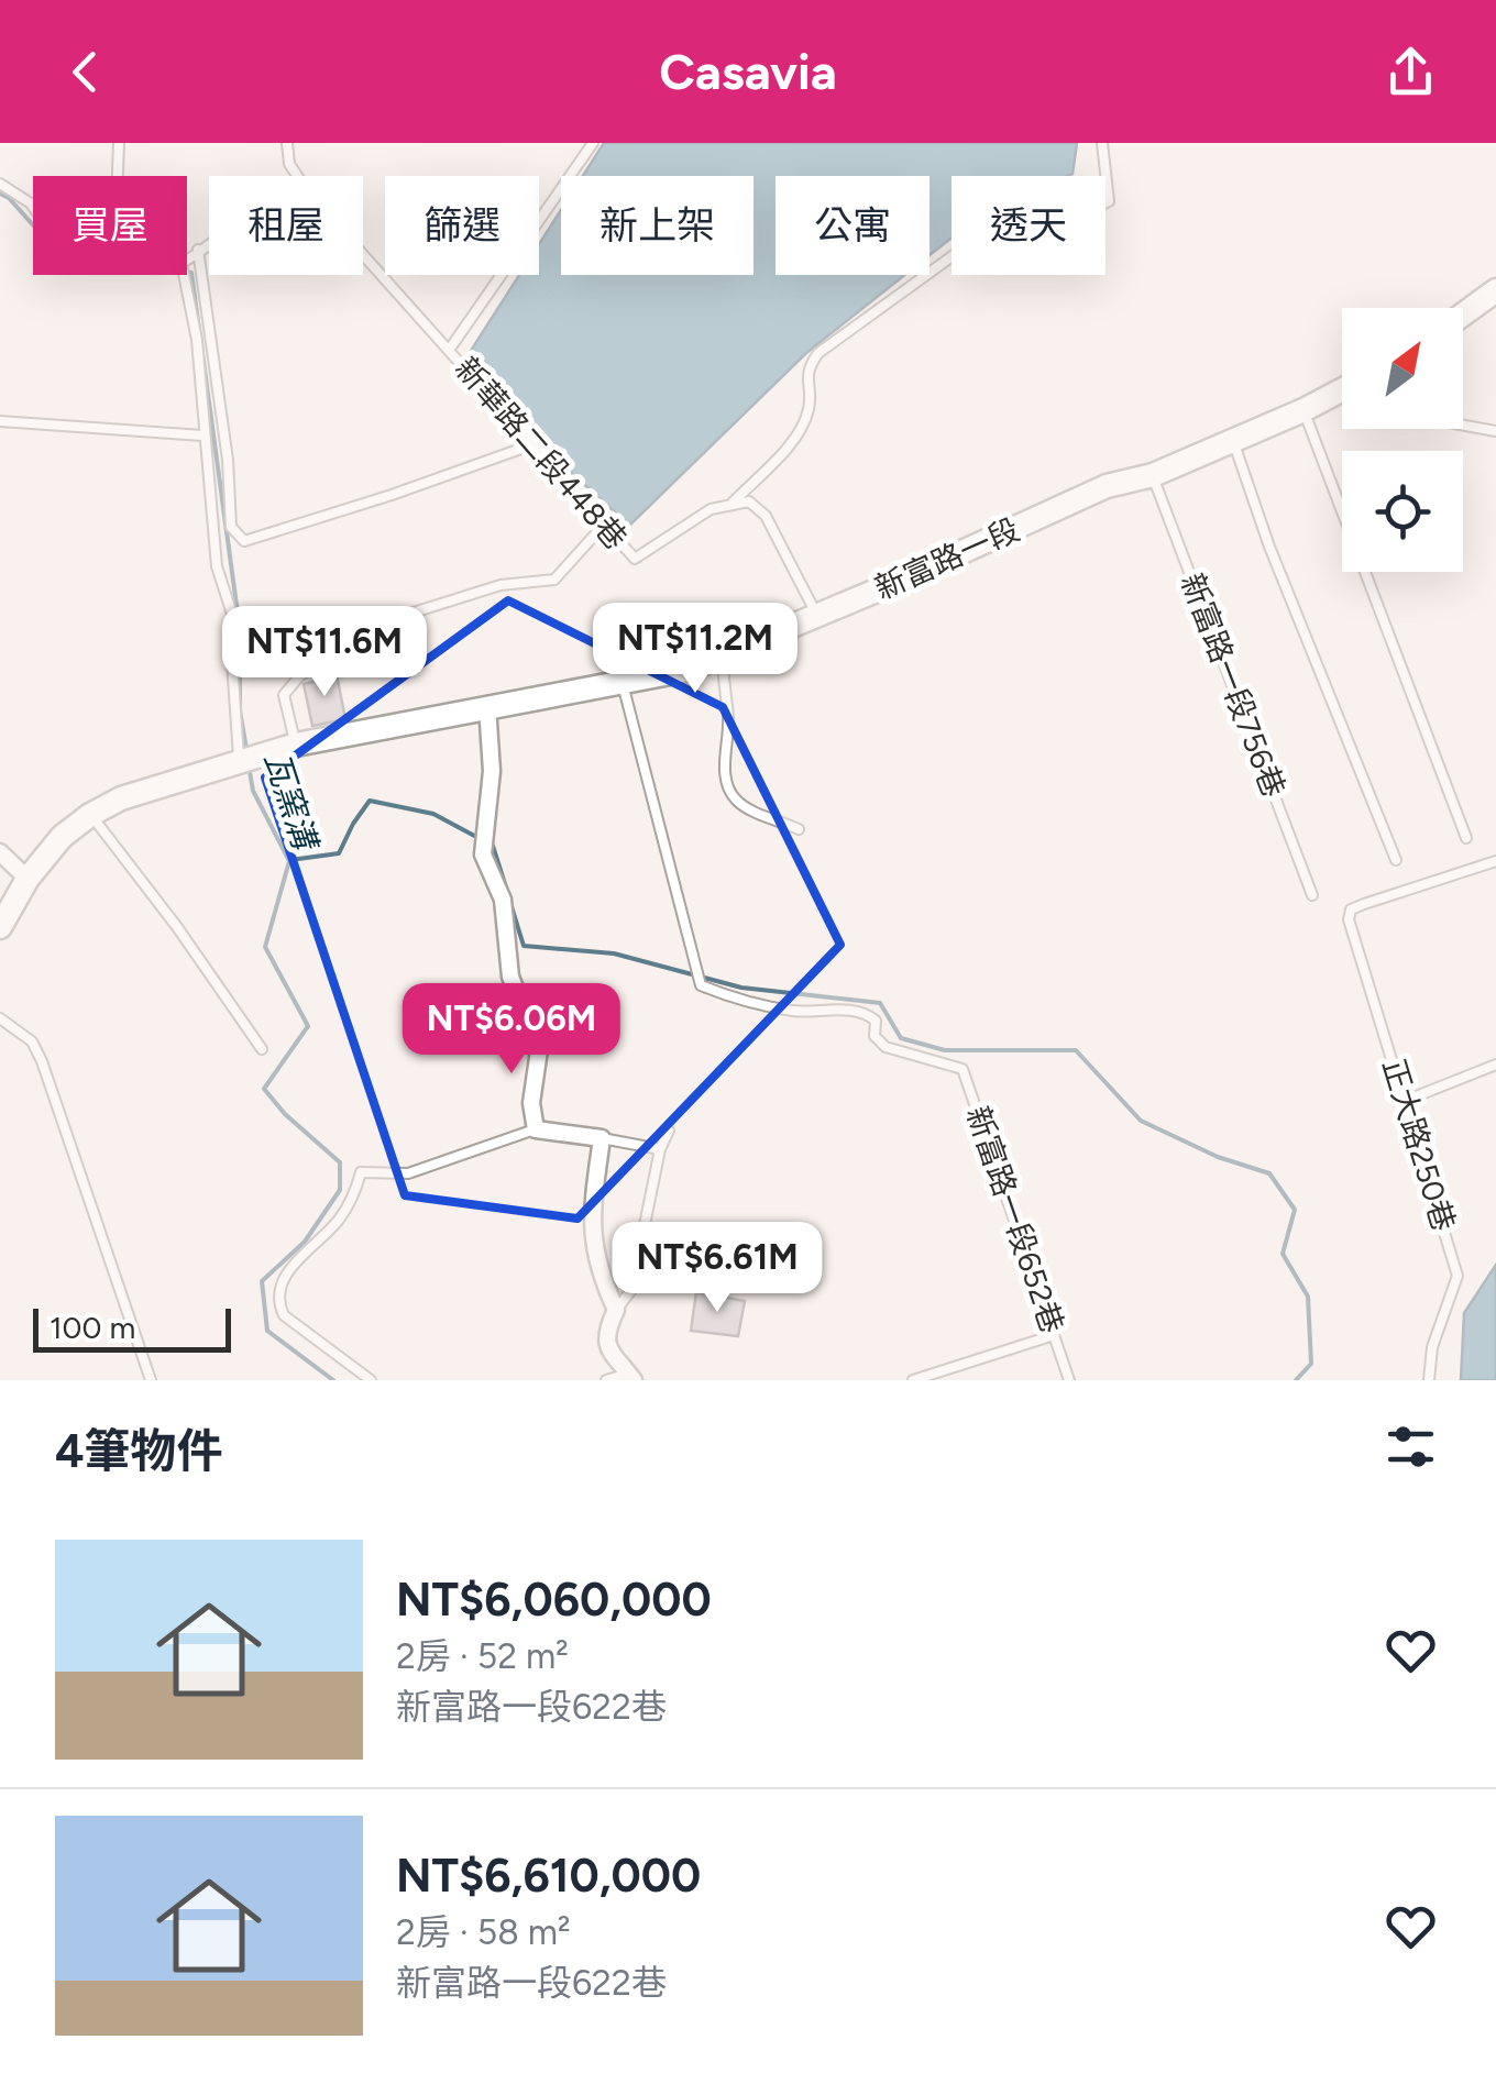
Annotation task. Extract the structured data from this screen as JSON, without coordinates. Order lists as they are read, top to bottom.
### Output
{
  "streets": {
    "street": ["新富路一段"],
    "lane": [
      "新華路二段448巷",
      "新富路一段756巷",
      "正大路250巷",
      "新富路一段652巷"
    ]
  },
  "crossings": [
    ["新富路一段", "新富路一段756巷"],
    ["新富路一段", "新富路一段652巷"]
  ],
  "water": ["瓦窯溝"],
  "scale_bar": "100 m",
  "north": "top right",
  "page": {
    "header": "Casavia",
    "chip": [
      "買屋",
      "租屋",
      "篩選",
      "新上架",
      "公寓",
      "透天"
    ],
    "price": [
      "NT$11.2M",
      "NT$11.6M",
      "NT$6.06M",
      "NT$6.61M"
    ],
    "scale": "100 m",
    "heading": "4筆物件",
    "list": [
      {
        "name": "NT$6,060,000",
        "note": "2房 · 52 m² · 新富路一段622巷"
      },
      {
        "name": "NT$6,610,000",
        "note": "2房 · 58 m² · 新富路一段622巷"
      }
    ]
  }
}
